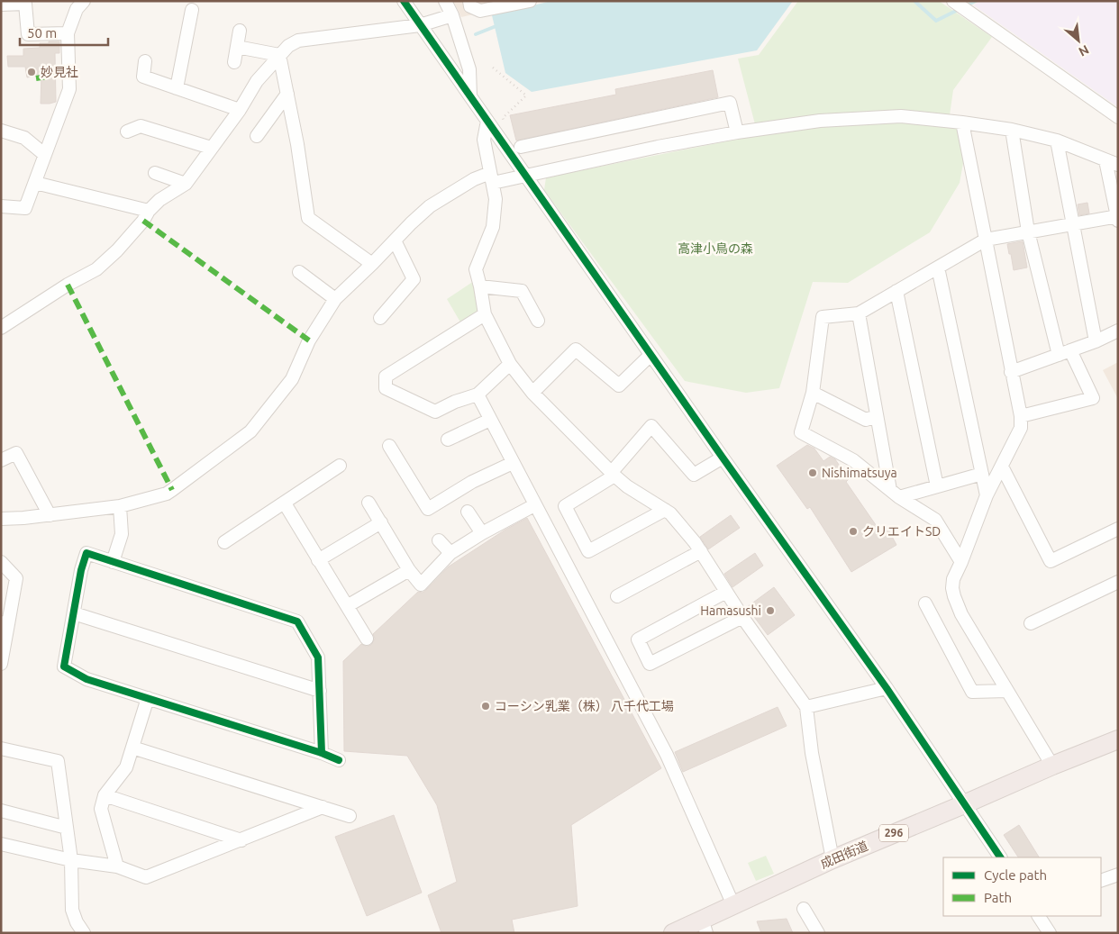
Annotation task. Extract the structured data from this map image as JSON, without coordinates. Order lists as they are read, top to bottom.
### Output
{
  "streets": {
    "highway": ["296", "成田街道"]
  },
  "parks": ["高津小鳥の森"],
  "places": [
    "妙見社",
    "Nishimatsuya",
    "クリエイトSD",
    "Hamasushi",
    "コーシン乳業（株） 八千代工場"
  ],
  "legend": ["Cycle path", "Path"],
  "scale_bar": "50 m",
  "north": "bottom right"
}
